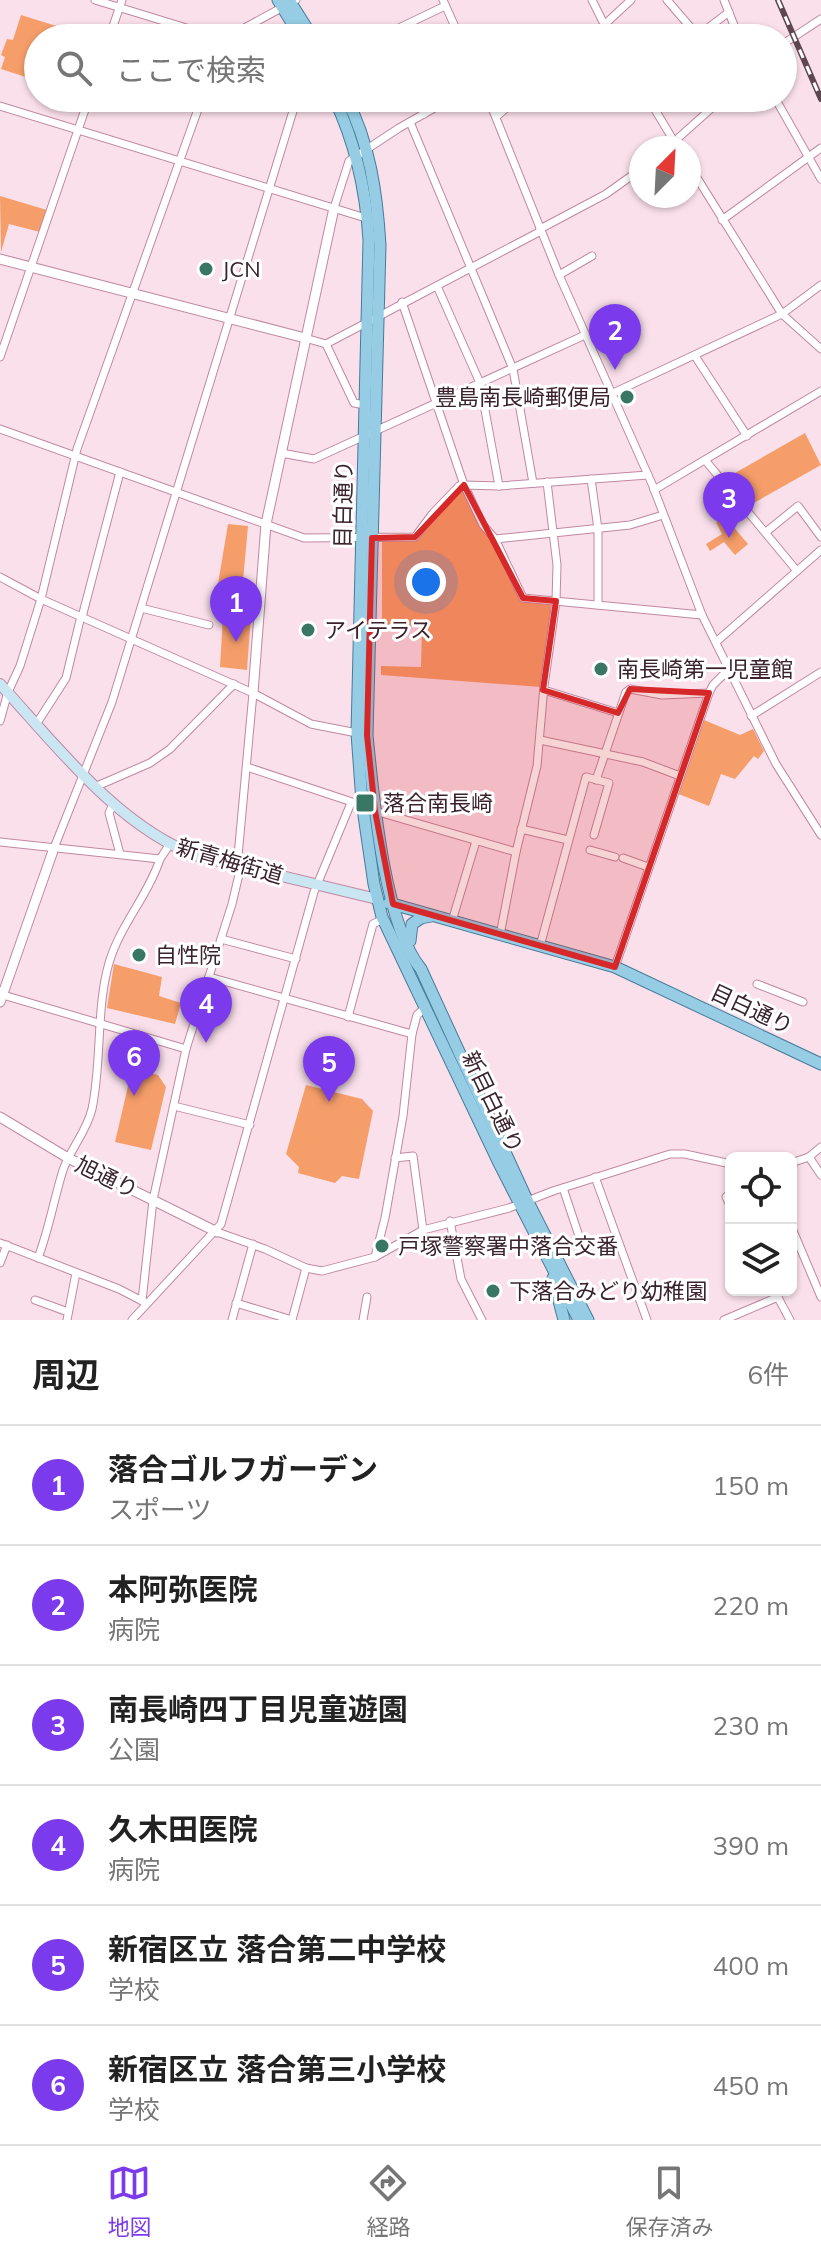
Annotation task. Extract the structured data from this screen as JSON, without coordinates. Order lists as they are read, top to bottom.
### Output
{
  "streets": {
    "main road": ["目白通り", "新青梅街道", "新目白通り"],
    "street": ["旭通り"]
  },
  "crossings": [
    ["目白通り", "新青梅街道"],
    ["目白通り", "新目白通り"],
    ["新青梅街道", "新目白通り"]
  ],
  "places": {
    "other": [
      "JCN",
      "豊島南長崎郵便局",
      "アイテラス",
      "南長崎第一児童館",
      "自性院",
      "戸塚警察署中落合交番",
      "下落合みどり幼稚園"
    ],
    "transit": ["落合南長崎"]
  },
  "north": "top right",
  "page": {
    "search": "ここで検索",
    "pins": [
      "2",
      "3",
      "1",
      "4",
      "6",
      "5"
    ],
    "heading": ["周辺", "6件"],
    "list": [
      {
        "mark": "1",
        "name": "落合ゴルフガーデン",
        "note": "スポーツ",
        "value": "150 m"
      },
      {
        "mark": "2",
        "name": "本阿弥医院",
        "note": "病院",
        "value": "220 m"
      },
      {
        "mark": "3",
        "name": "南長崎四丁目児童遊園",
        "note": "公園",
        "value": "230 m"
      },
      {
        "mark": "4",
        "name": "久木田医院",
        "note": "病院",
        "value": "390 m"
      },
      {
        "mark": "5",
        "name": "新宿区立 落合第二中学校",
        "note": "学校",
        "value": "400 m"
      },
      {
        "mark": "6",
        "name": "新宿区立 落合第三小学校",
        "note": "学校",
        "value": "450 m"
      }
    ],
    "nav": ["地図", "経路", "保存済み"]
  }
}
